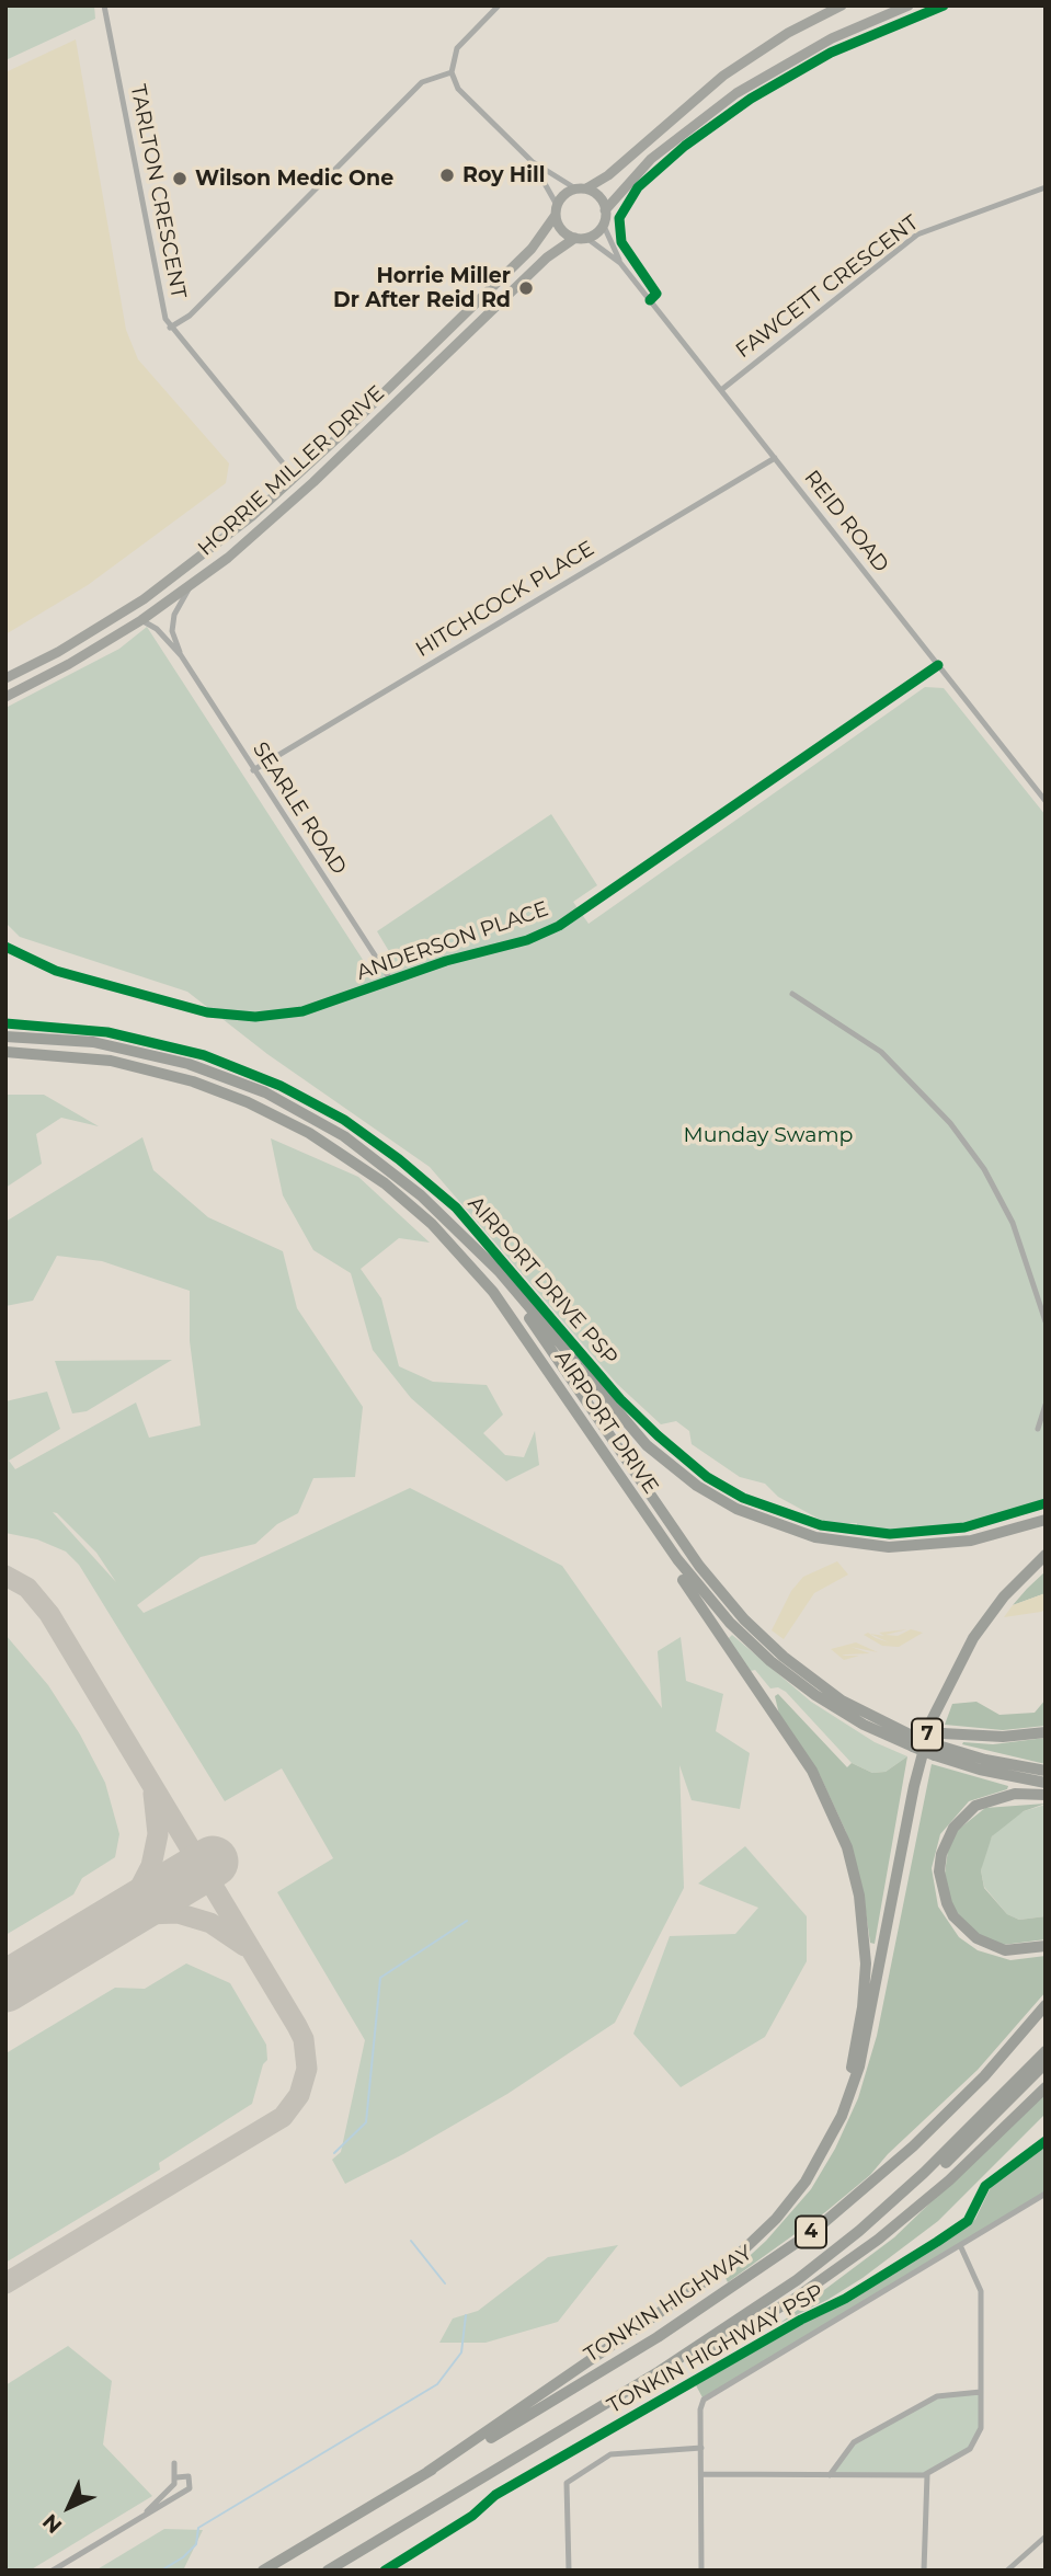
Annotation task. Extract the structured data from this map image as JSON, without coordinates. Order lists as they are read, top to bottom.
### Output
{
  "streets": {
    "highway": [
      "AIRPORT DRIVE",
      "7",
      "4",
      "TONKIN HIGHWAY"
    ],
    "main road": ["HORRIE MILLER DRIVE"],
    "street": [
      "TARLTON CRESCENT",
      "FAWCETT CRESCENT",
      "REID ROAD",
      "HITCHCOCK PLACE",
      "SEARLE ROAD",
      "ANDERSON PLACE"
    ],
    "cycle path": ["AIRPORT DRIVE PSP", "TONKIN HIGHWAY PSP"]
  },
  "crossings": [
    ["TARLTON CRESCENT", "HORRIE MILLER DRIVE"],
    ["FAWCETT CRESCENT", "REID ROAD"],
    ["HORRIE MILLER DRIVE", "REID ROAD"],
    ["HORRIE MILLER DRIVE", "SEARLE ROAD"],
    ["REID ROAD", "HITCHCOCK PLACE"],
    ["REID ROAD", "ANDERSON PLACE"],
    ["HITCHCOCK PLACE", "SEARLE ROAD"],
    ["SEARLE ROAD", "ANDERSON PLACE"]
  ],
  "parks": ["Munday Swamp"],
  "places": ["Roy Hill", "Wilson Medic One", "Horrie Miller Dr After Reid Rd"],
  "north": "bottom left"
}
